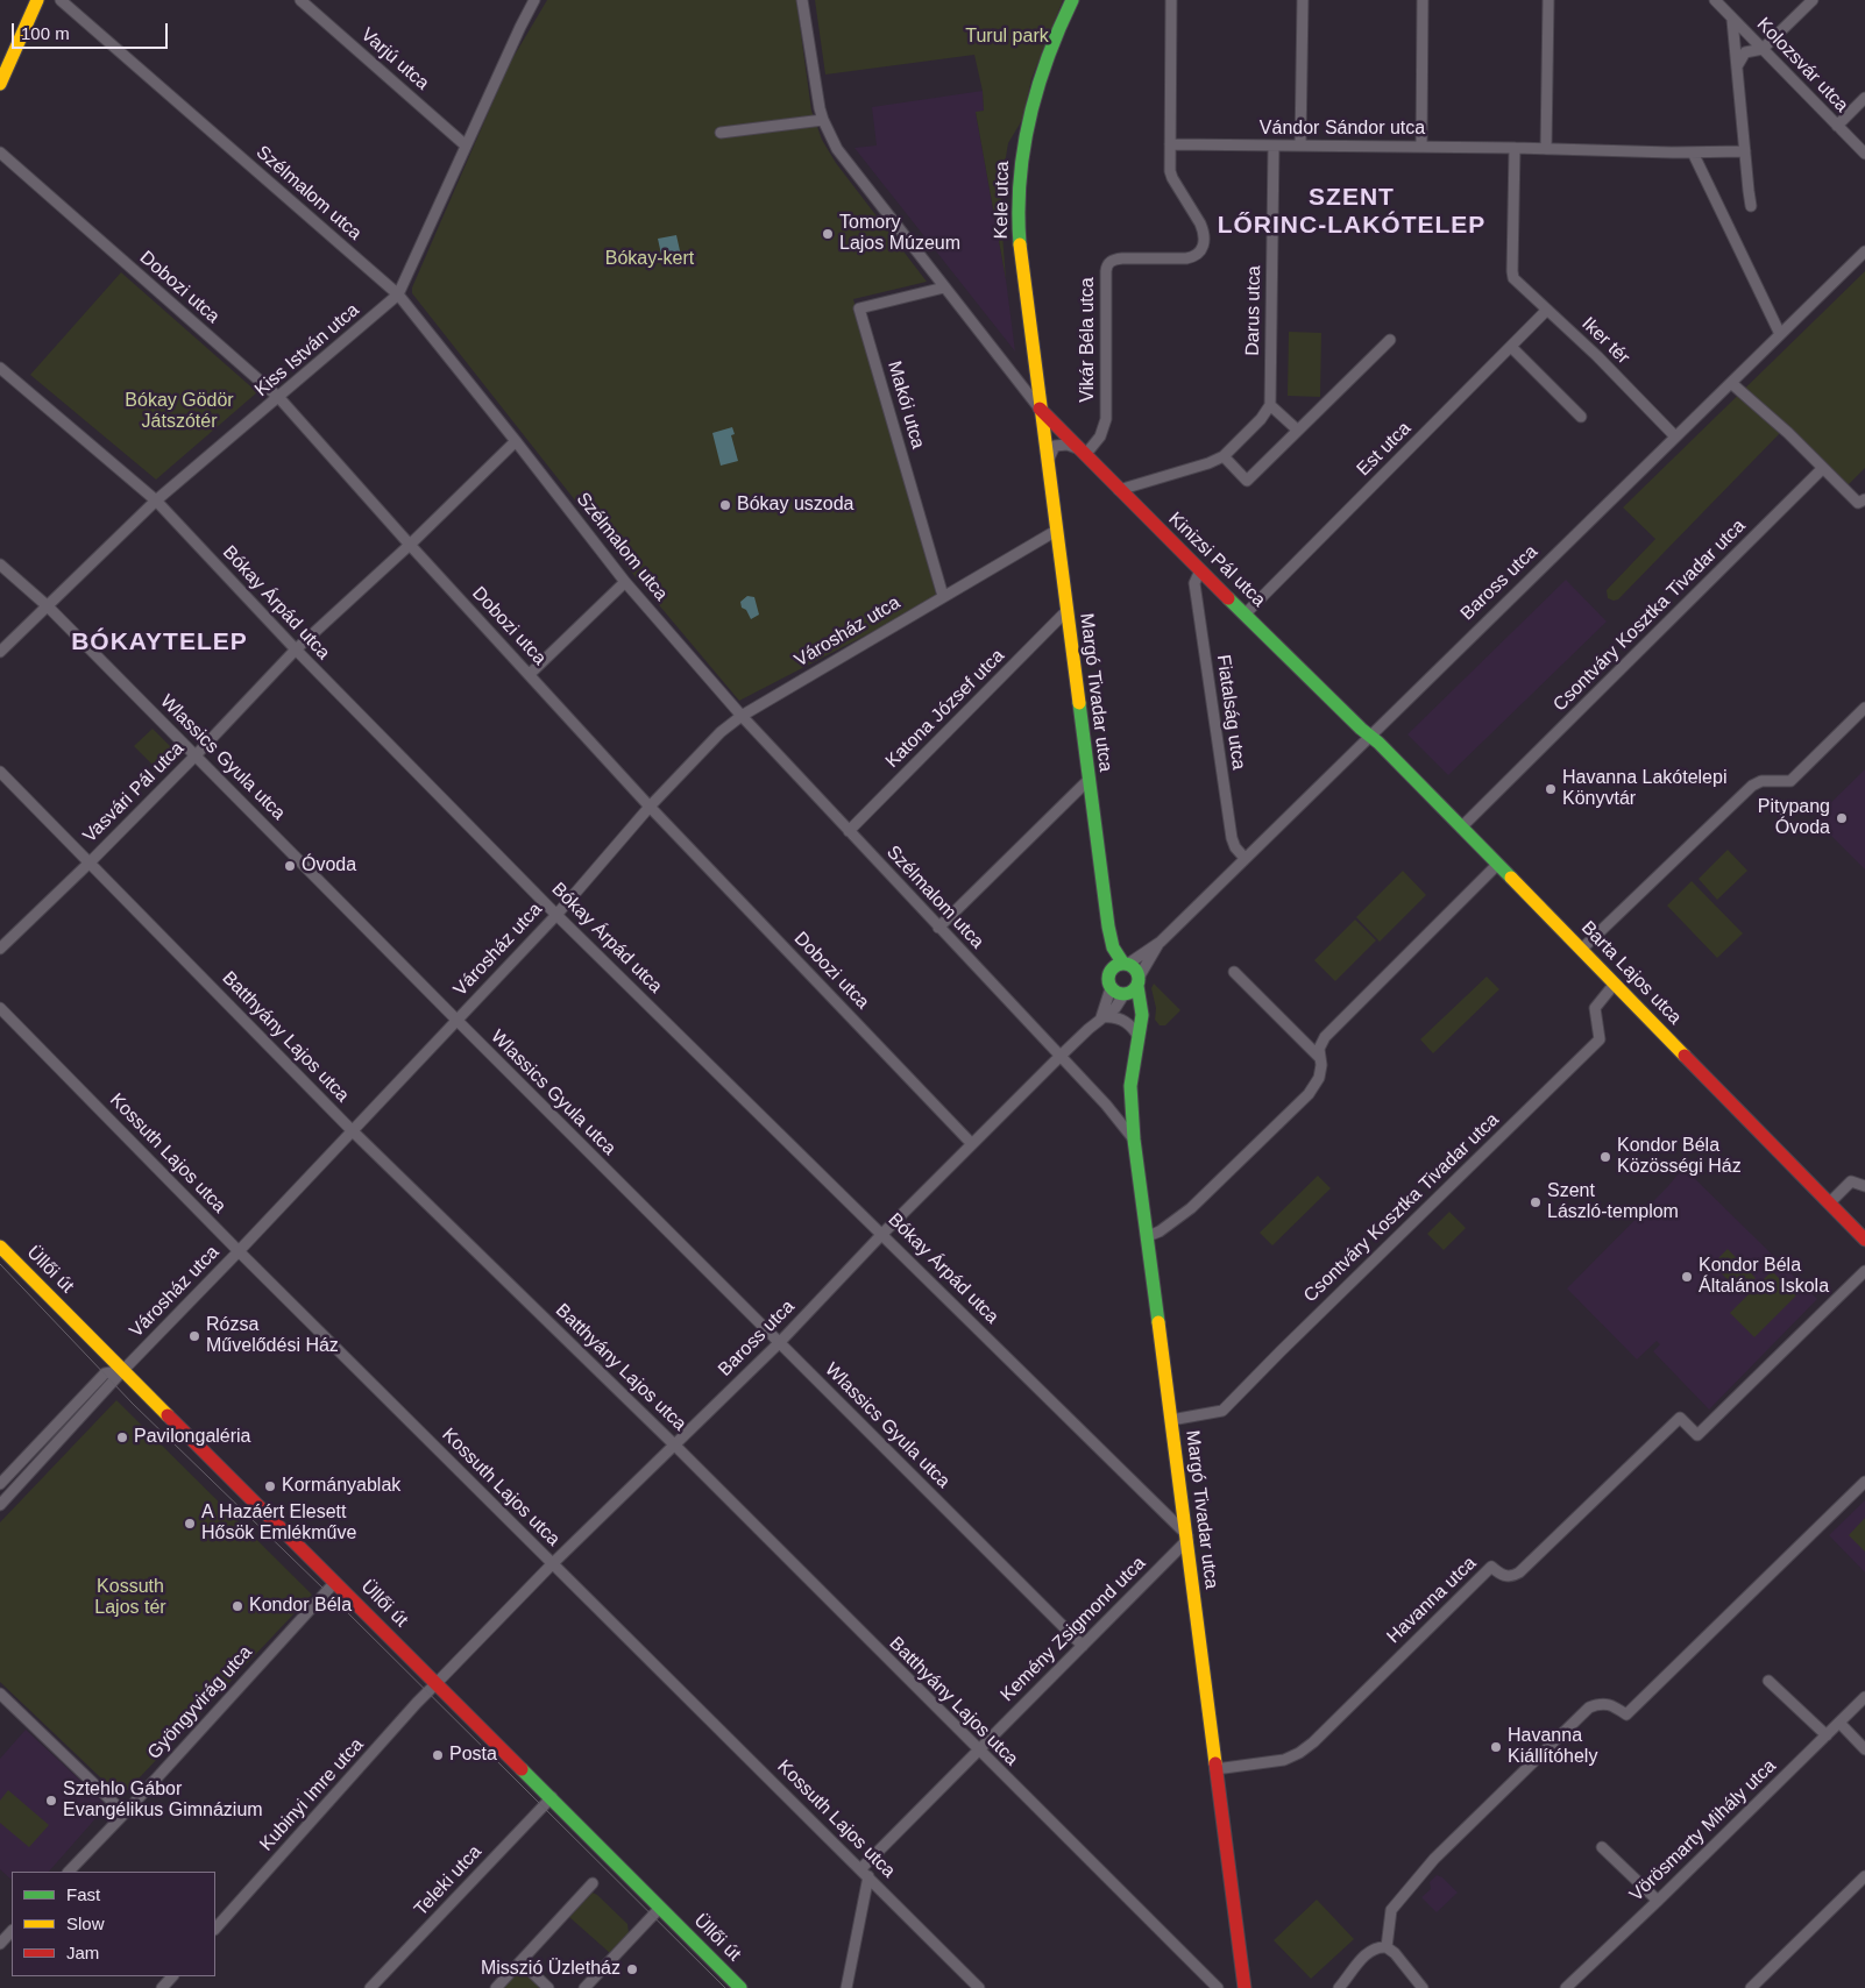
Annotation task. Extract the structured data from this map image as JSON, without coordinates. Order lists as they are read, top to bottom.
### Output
{
  "streets": {
    "street": [
      "Varjú utca",
      "Kolozsvár utca",
      "Vándor Sándor utca",
      "Szélmalom utca",
      "Kele utca",
      "Dobozi utca",
      "Darus utca",
      "Vikár Béla utca",
      "Iker tér",
      "Kiss István utca",
      "Makói utca",
      "Est utca",
      "Kinizsi Pál utca",
      "Baross utca",
      "Bókay Árpád utca",
      "Csontváry Kosztka Tivadar utca",
      "Városház utca",
      "Margó Tivadar utca",
      "Katona József utca",
      "Fiatalság utca",
      "Wlassics Gyula utca",
      "Vasvári Pál utca",
      "Barta Lajos utca",
      "Batthyány Lajos utca",
      "Kossuth Lajos utca",
      "Üllői út",
      "Havanna utca",
      "Kemény Zsigmond utca",
      "Gyöngyvirág utca",
      "Kubinyi Imre utca",
      "Vörösmarty Mihály utca",
      "Teleki utca"
    ]
  },
  "crossings": [
    ["Varjú utca", "Kiss István utca"],
    ["Vándor Sándor utca", "Darus utca"],
    ["Vándor Sándor utca", "Vikár Béla utca"],
    ["Vándor Sándor utca", "Iker tér"],
    ["Szélmalom utca", "Kiss István utca"],
    ["Szélmalom utca", "Baross utca"],
    ["Szélmalom utca", "Városház utca"],
    ["Szélmalom utca", "Margó Tivadar utca"],
    ["Szélmalom utca", "Katona József utca"],
    ["Szélmalom utca", "Vasvári Pál utca"],
    ["Kele utca", "Kinizsi Pál utca"],
    ["Kele utca", "Margó Tivadar utca"],
    ["Dobozi utca", "Kiss István utca"],
    ["Dobozi utca", "Baross utca"],
    ["Dobozi utca", "Városház utca"],
    ["Dobozi utca", "Vasvári Pál utca"],
    ["Vikár Béla utca", "Kinizsi Pál utca"],
    ["Iker tér", "Est utca"],
    ["Iker tér", "Baross utca"],
    ["Kiss István utca", "Bókay Árpád utca"],
    ["Kiss István utca", "Wlassics Gyula utca"],
    ["Makói utca", "Városház utca"],
    ["Makói utca", "Margó Tivadar utca"],
    ["Est utca", "Kinizsi Pál utca"],
    ["Kinizsi Pál utca", "Baross utca"],
    ["Kinizsi Pál utca", "Margó Tivadar utca"],
    ["Kinizsi Pál utca", "Fiatalság utca"],
    ["Kinizsi Pál utca", "Barta Lajos utca"],
    ["Baross utca", "Bókay Árpád utca"],
    ["Baross utca", "Margó Tivadar utca"],
    ["Baross utca", "Fiatalság utca"],
    ["Baross utca", "Wlassics Gyula utca"],
    ["Baross utca", "Barta Lajos utca"],
    ["Baross utca", "Batthyány Lajos utca"],
    ["Baross utca", "Kossuth Lajos utca"],
    ["Baross utca", "Üllői út"],
    ["Baross utca", "Kubinyi Imre utca"],
    ["Bókay Árpád utca", "Városház utca"],
    ["Bókay Árpád utca", "Margó Tivadar utca"],
    ["Bókay Árpád utca", "Vasvári Pál utca"],
    ["Bókay Árpád utca", "Kemény Zsigmond utca"],
    ["Csontváry Kosztka Tivadar utca", "Margó Tivadar utca"],
    ["Csontváry Kosztka Tivadar utca", "Barta Lajos utca"],
    ["Városház utca", "Margó Tivadar utca"],
    ["Városház utca", "Wlassics Gyula utca"],
    ["Városház utca", "Batthyány Lajos utca"],
    ["Városház utca", "Kossuth Lajos utca"],
    ["Városház utca", "Üllői út"],
    ["Margó Tivadar utca", "Katona József utca"],
    ["Margó Tivadar utca", "Havanna utca"],
    ["Margó Tivadar utca", "Kemény Zsigmond utca"],
    ["Wlassics Gyula utca", "Vasvári Pál utca"],
    ["Wlassics Gyula utca", "Kemény Zsigmond utca"],
    ["Vasvári Pál utca", "Batthyány Lajos utca"],
    ["Batthyány Lajos utca", "Kemény Zsigmond utca"],
    ["Kossuth Lajos utca", "Kemény Zsigmond utca"],
    ["Üllői út", "Gyöngyvirág utca"],
    ["Üllői út", "Kubinyi Imre utca"],
    ["Üllői út", "Teleki utca"]
  ],
  "districts": ["SZENT LŐRINC-LAKÓTELEP", "BÓKAYTELEP"],
  "parks": [
    "Turul park",
    "Bókay-kert",
    "Bókay Gödör Játszótér",
    "Kossuth Lajos tér"
  ],
  "places": [
    "Tomory Lajos Múzeum",
    "Bókay uszoda",
    "Havanna Lakótelepi Könyvtár",
    "Pitypang Óvoda",
    "Óvoda",
    "Kondor Béla Közösségi Ház",
    "Szent László-templom",
    "Kondor Béla Általános Iskola",
    "Rózsa Művelődési Ház",
    "Pavilongaléria",
    "Kormányablak",
    "A Hazáért Elesett Hősök Emlékműve",
    "Kondor Béla",
    "Havanna Kiállítóhely",
    "Posta",
    "Sztehlo Gábor Evangélikus Gimnázium",
    "Misszió Üzletház"
  ],
  "legend": ["Fast", "Slow", "Jam"],
  "scale_bar": "100 m"
}
